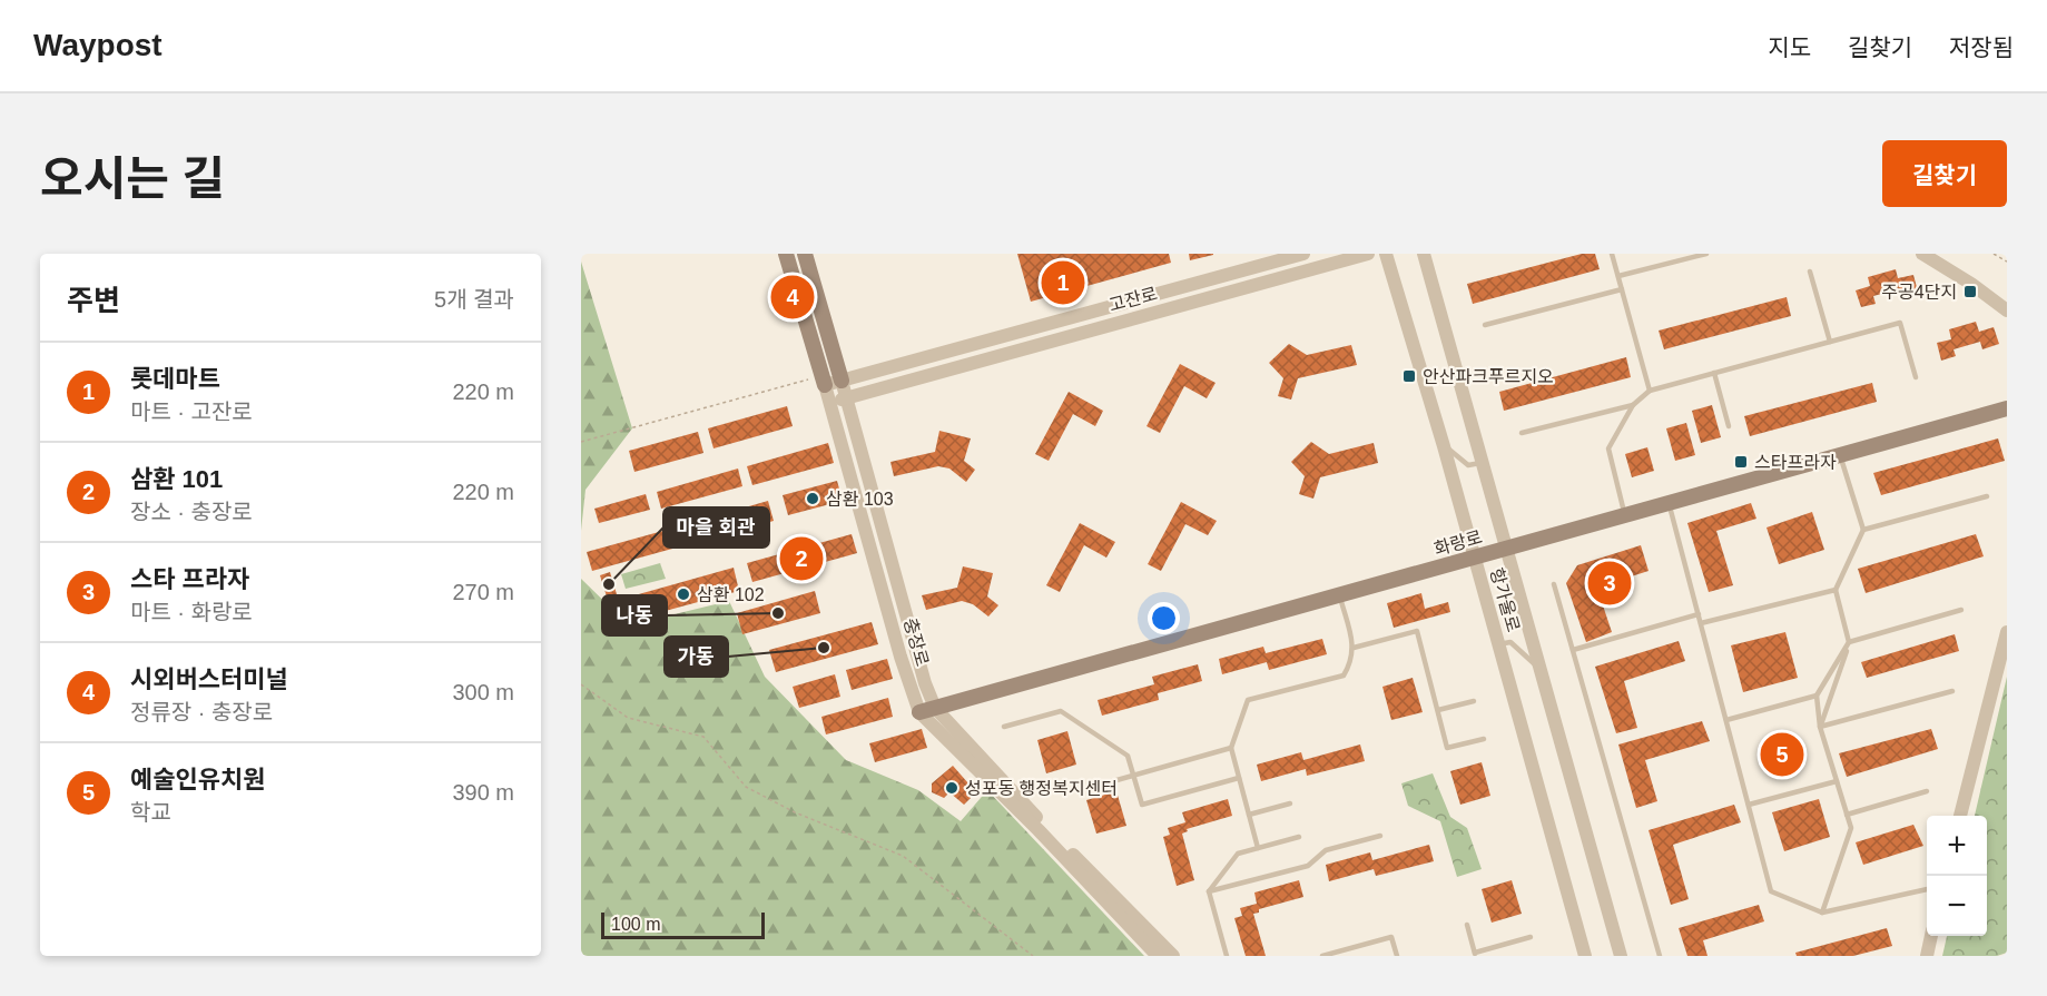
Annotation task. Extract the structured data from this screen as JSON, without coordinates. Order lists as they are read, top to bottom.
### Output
{
  "streets": {
    "main road": ["화랑로", "충장로"],
    "street": ["고잔로", "항가울로"]
  },
  "crossings": [
    ["고잔로", "충장로"],
    ["화랑로", "항가울로"],
    ["화랑로", "충장로"]
  ],
  "places": {
    "transit": ["주공4단지", "안산파크푸르지오", "스타프라자"],
    "other": [
      "삼환 103",
      "마을 회관",
      "삼환 102",
      "나동",
      "가동",
      "성포동 행정복지센터"
    ]
  },
  "scale_bar": "100 m",
  "page": {
    "header": "Waypost",
    "nav": ["지도", "길찾기", "저장됨"],
    "title": "오시는 길",
    "buttons": "길찾기",
    "heading": ["주변", "5개 결과"],
    "pins": [
      "1",
      "4",
      "2",
      "3",
      "5"
    ],
    "list": [
      {
        "mark": "1",
        "name": "롯데마트",
        "note": "마트 · 고잔로",
        "value": "220 m"
      },
      {
        "mark": "2",
        "name": "삼환 101",
        "note": "장소 · 충장로",
        "value": "220 m"
      },
      {
        "mark": "3",
        "name": "스타 프라자",
        "note": "마트 · 화랑로",
        "value": "270 m"
      },
      {
        "mark": "4",
        "name": "시외버스터미널",
        "note": "정류장 · 충장로",
        "value": "300 m"
      },
      {
        "mark": "5",
        "name": "예술인유치원",
        "note": "학교",
        "value": "390 m"
      }
    ],
    "map_buttons": ["+", "−"],
    "scale": "100 m"
  }
}
